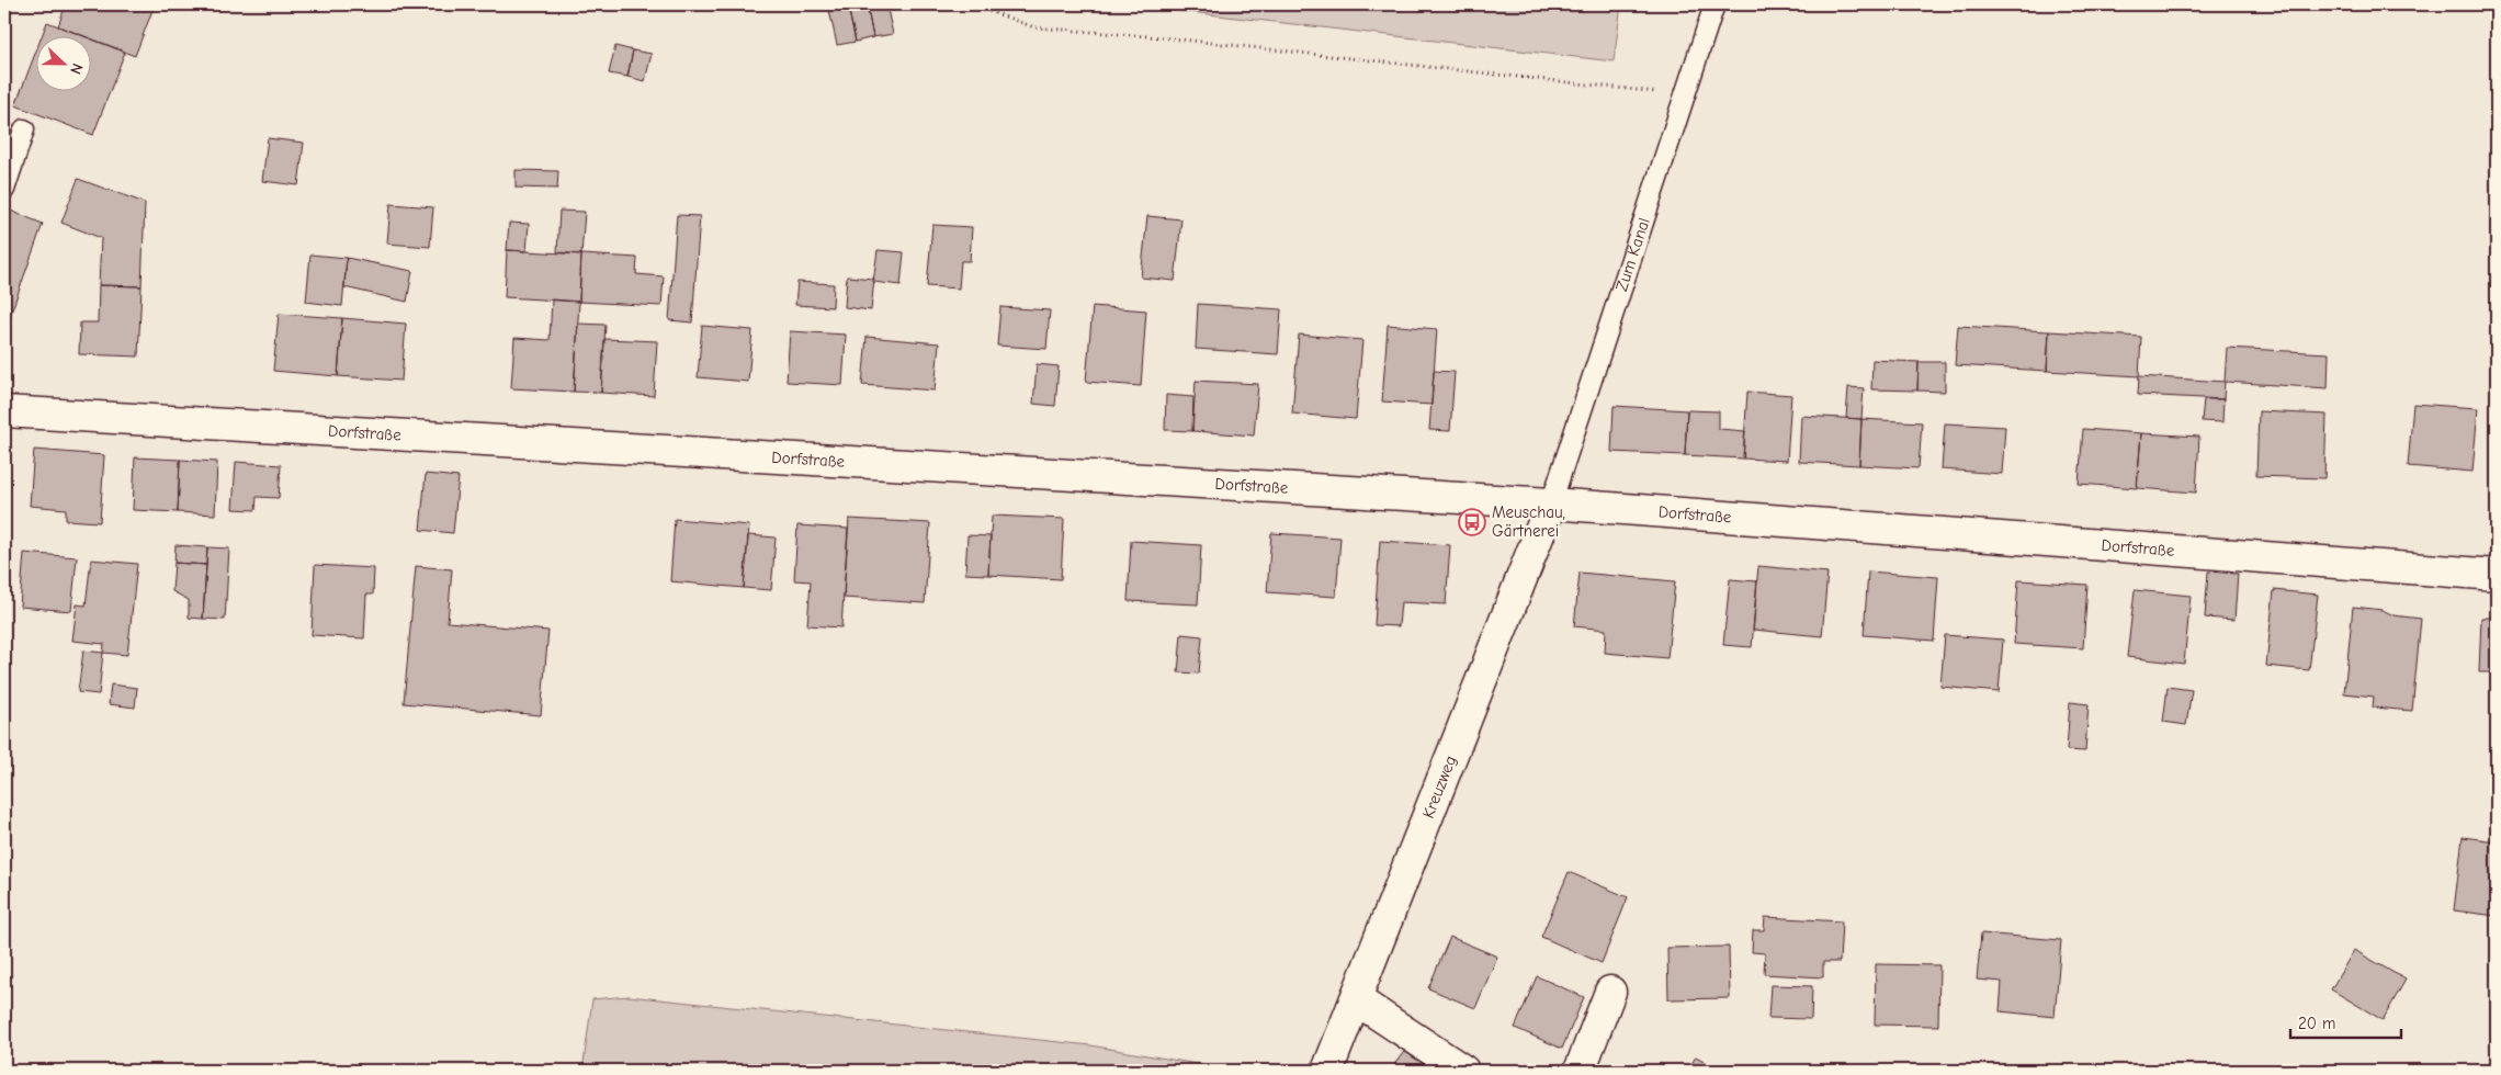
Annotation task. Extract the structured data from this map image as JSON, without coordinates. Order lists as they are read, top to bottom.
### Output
{
  "streets": {
    "street": ["Dorfstraße", "Kreuzweg"],
    "lane": ["Zum Kanal"]
  },
  "crossings": [
    ["Zum Kanal", "Dorfstraße"],
    ["Zum Kanal", "Kreuzweg"],
    ["Dorfstraße", "Kreuzweg"]
  ],
  "places": {
    "bus stop": ["Meuschau, Gärtnerei"]
  },
  "scale_bar": "20 m",
  "north": "right"
}
